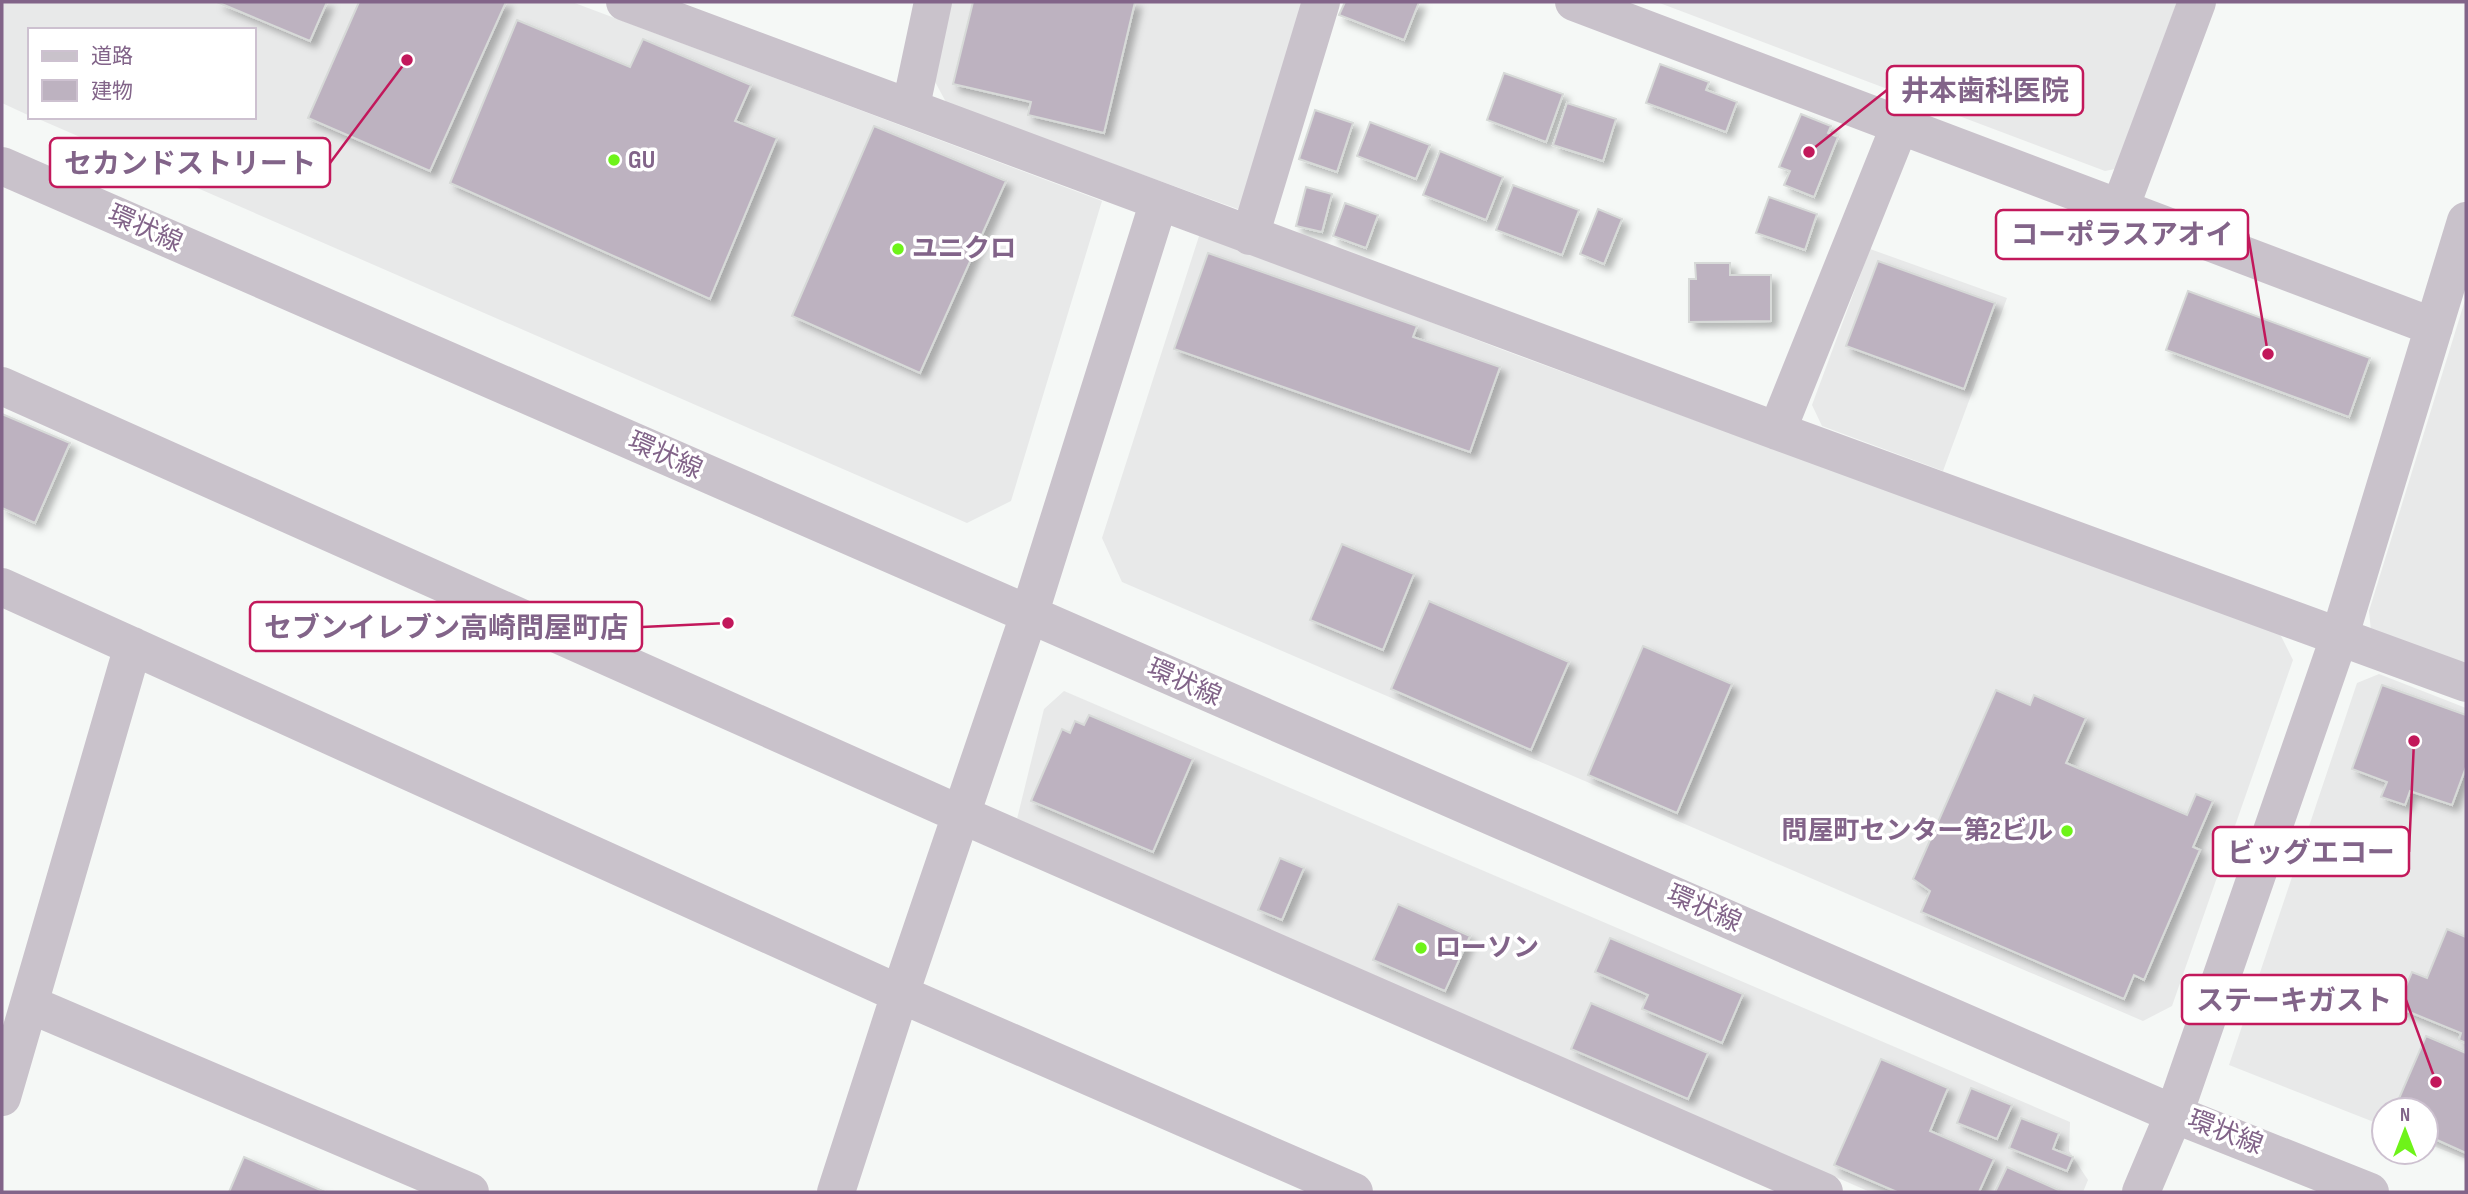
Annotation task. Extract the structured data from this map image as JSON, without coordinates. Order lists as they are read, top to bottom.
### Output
{
  "streets": {
    "street": ["環状線"]
  },
  "places": [
    "セカンドストリート",
    "井本歯科医院",
    "GU",
    "ユニクロ",
    "コーポラスアオイ",
    "セブンイレブン高崎問屋町店",
    "ビッグエコー",
    "問屋町センター第2ビル",
    "ローソン",
    "ステーキガスト"
  ],
  "legend": ["道路", "建物"],
  "north": "top"
}
